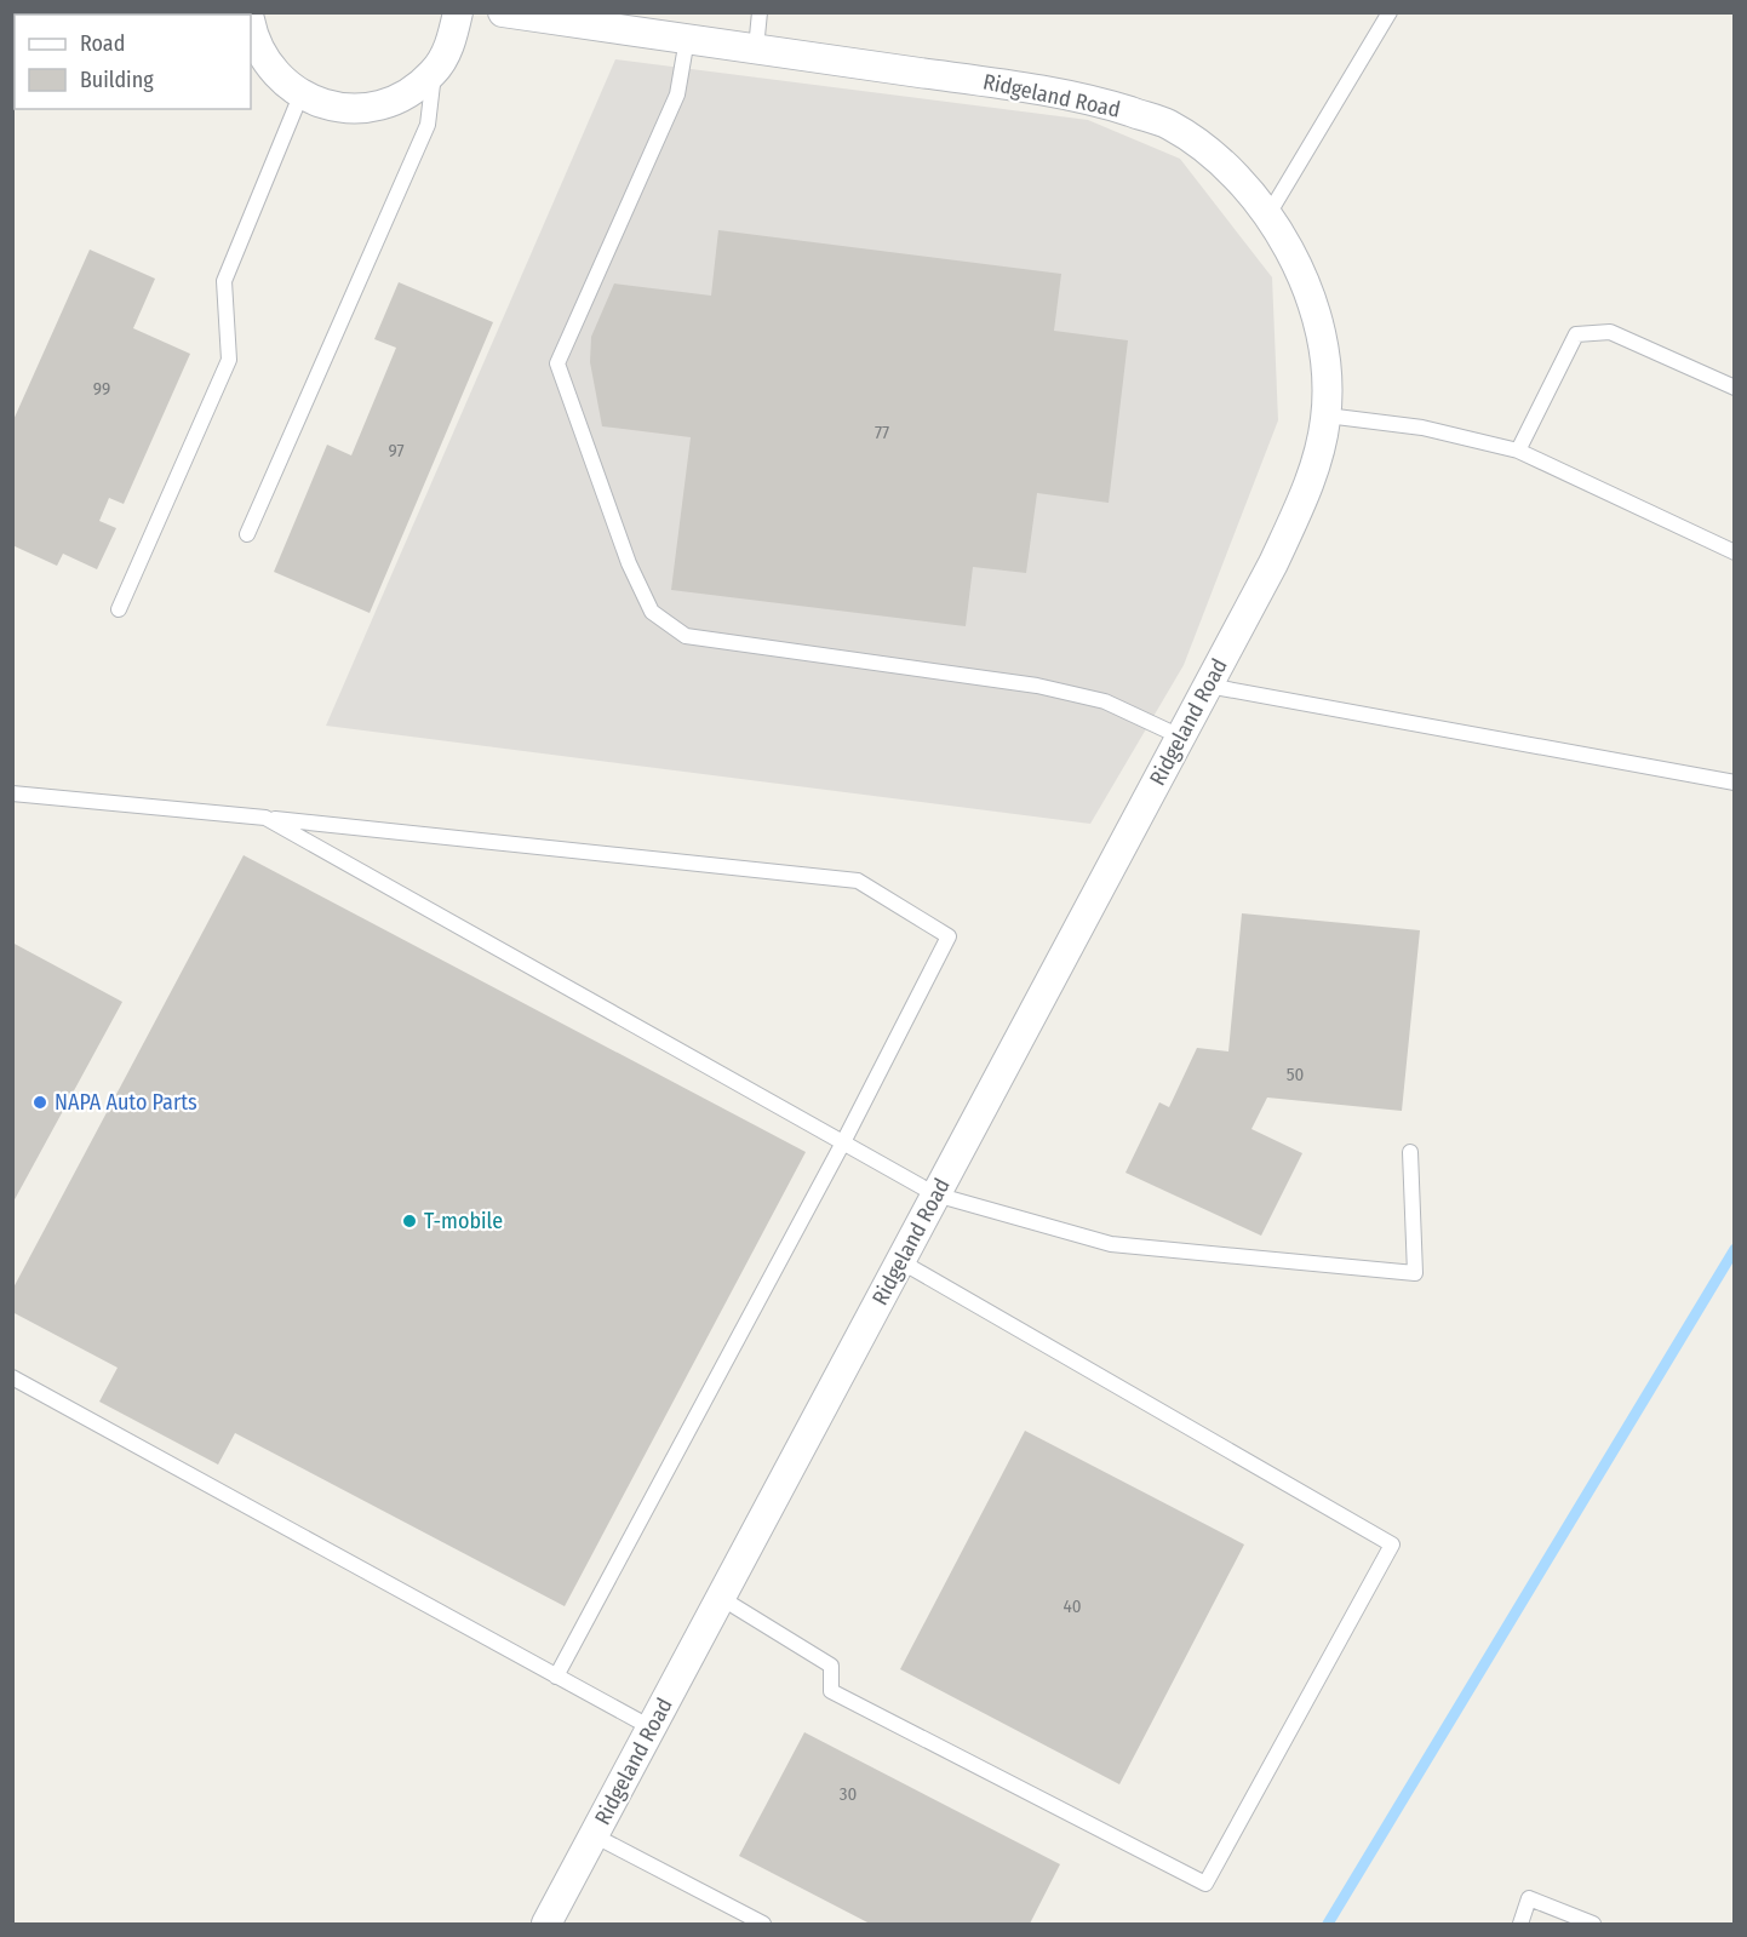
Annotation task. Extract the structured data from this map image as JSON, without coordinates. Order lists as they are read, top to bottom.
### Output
{
  "streets": {
    "street": ["Ridgeland Road"]
  },
  "places": ["NAPA Auto Parts", "T-mobile"],
  "house_numbers": [
    "99",
    "77",
    "97",
    "50",
    "40",
    "30"
  ],
  "legend": ["Road", "Building"]
}
